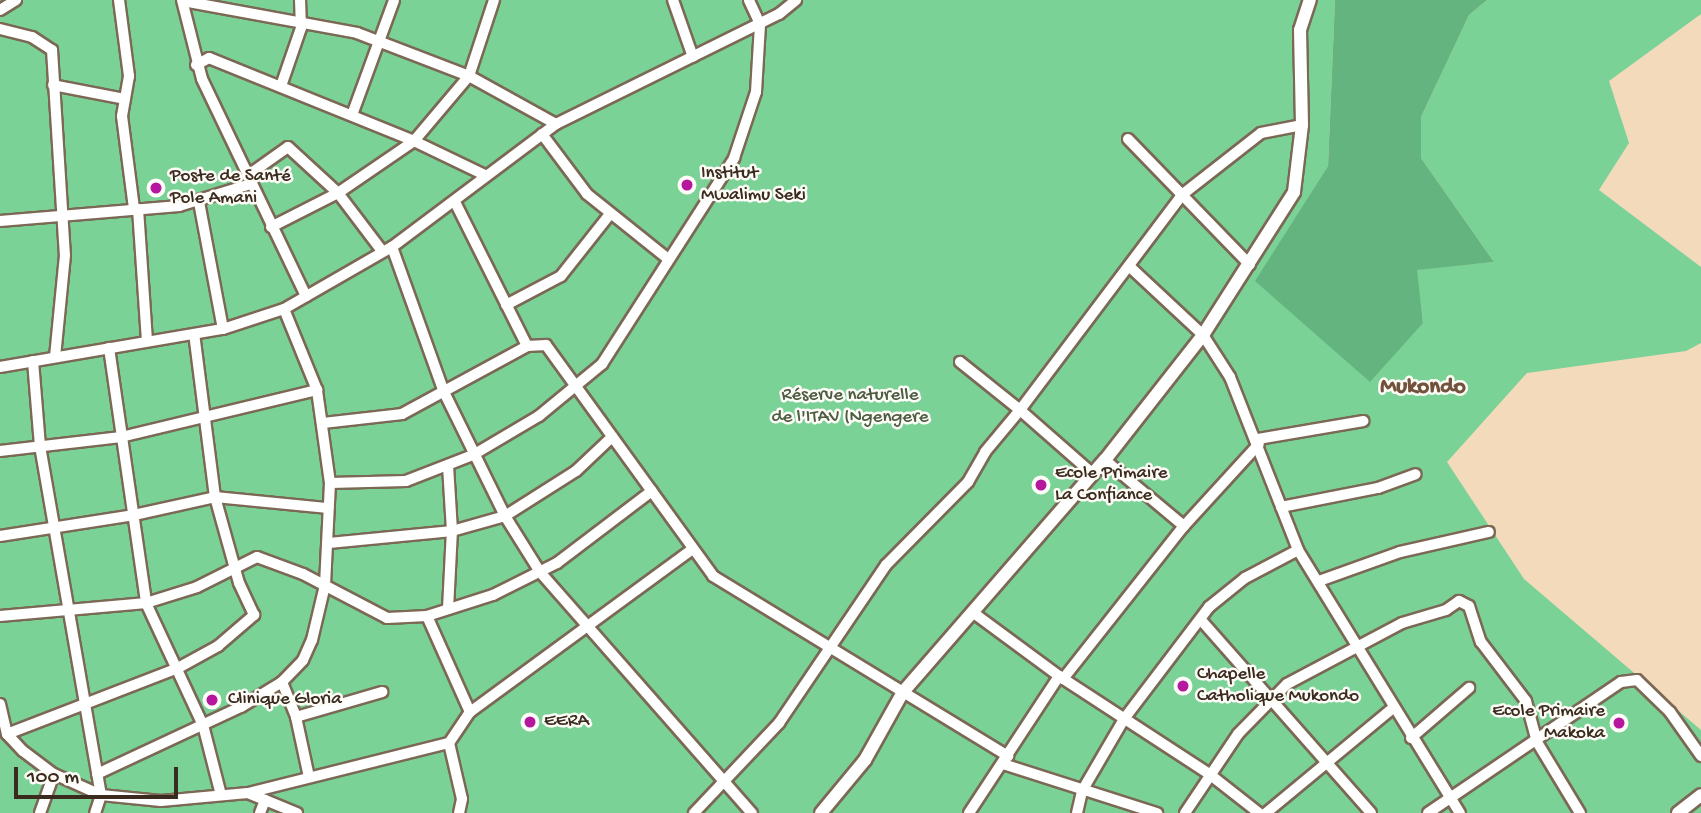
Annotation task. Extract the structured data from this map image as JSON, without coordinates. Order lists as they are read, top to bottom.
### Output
{
  "districts": ["Mukondo"],
  "parks": ["Réserve naturelle de l'ITAV (Ngengere"],
  "places": [
    "Institut Mwalimu Seki",
    "Poste de Santé Pole Amani",
    "Ecole Primaire La Confiance",
    "Chapelle Catholique Mukondo",
    "Clinique Gloria",
    "EERA",
    "Ecole Primaire Makoka"
  ],
  "scale_bar": "100 m"
}
